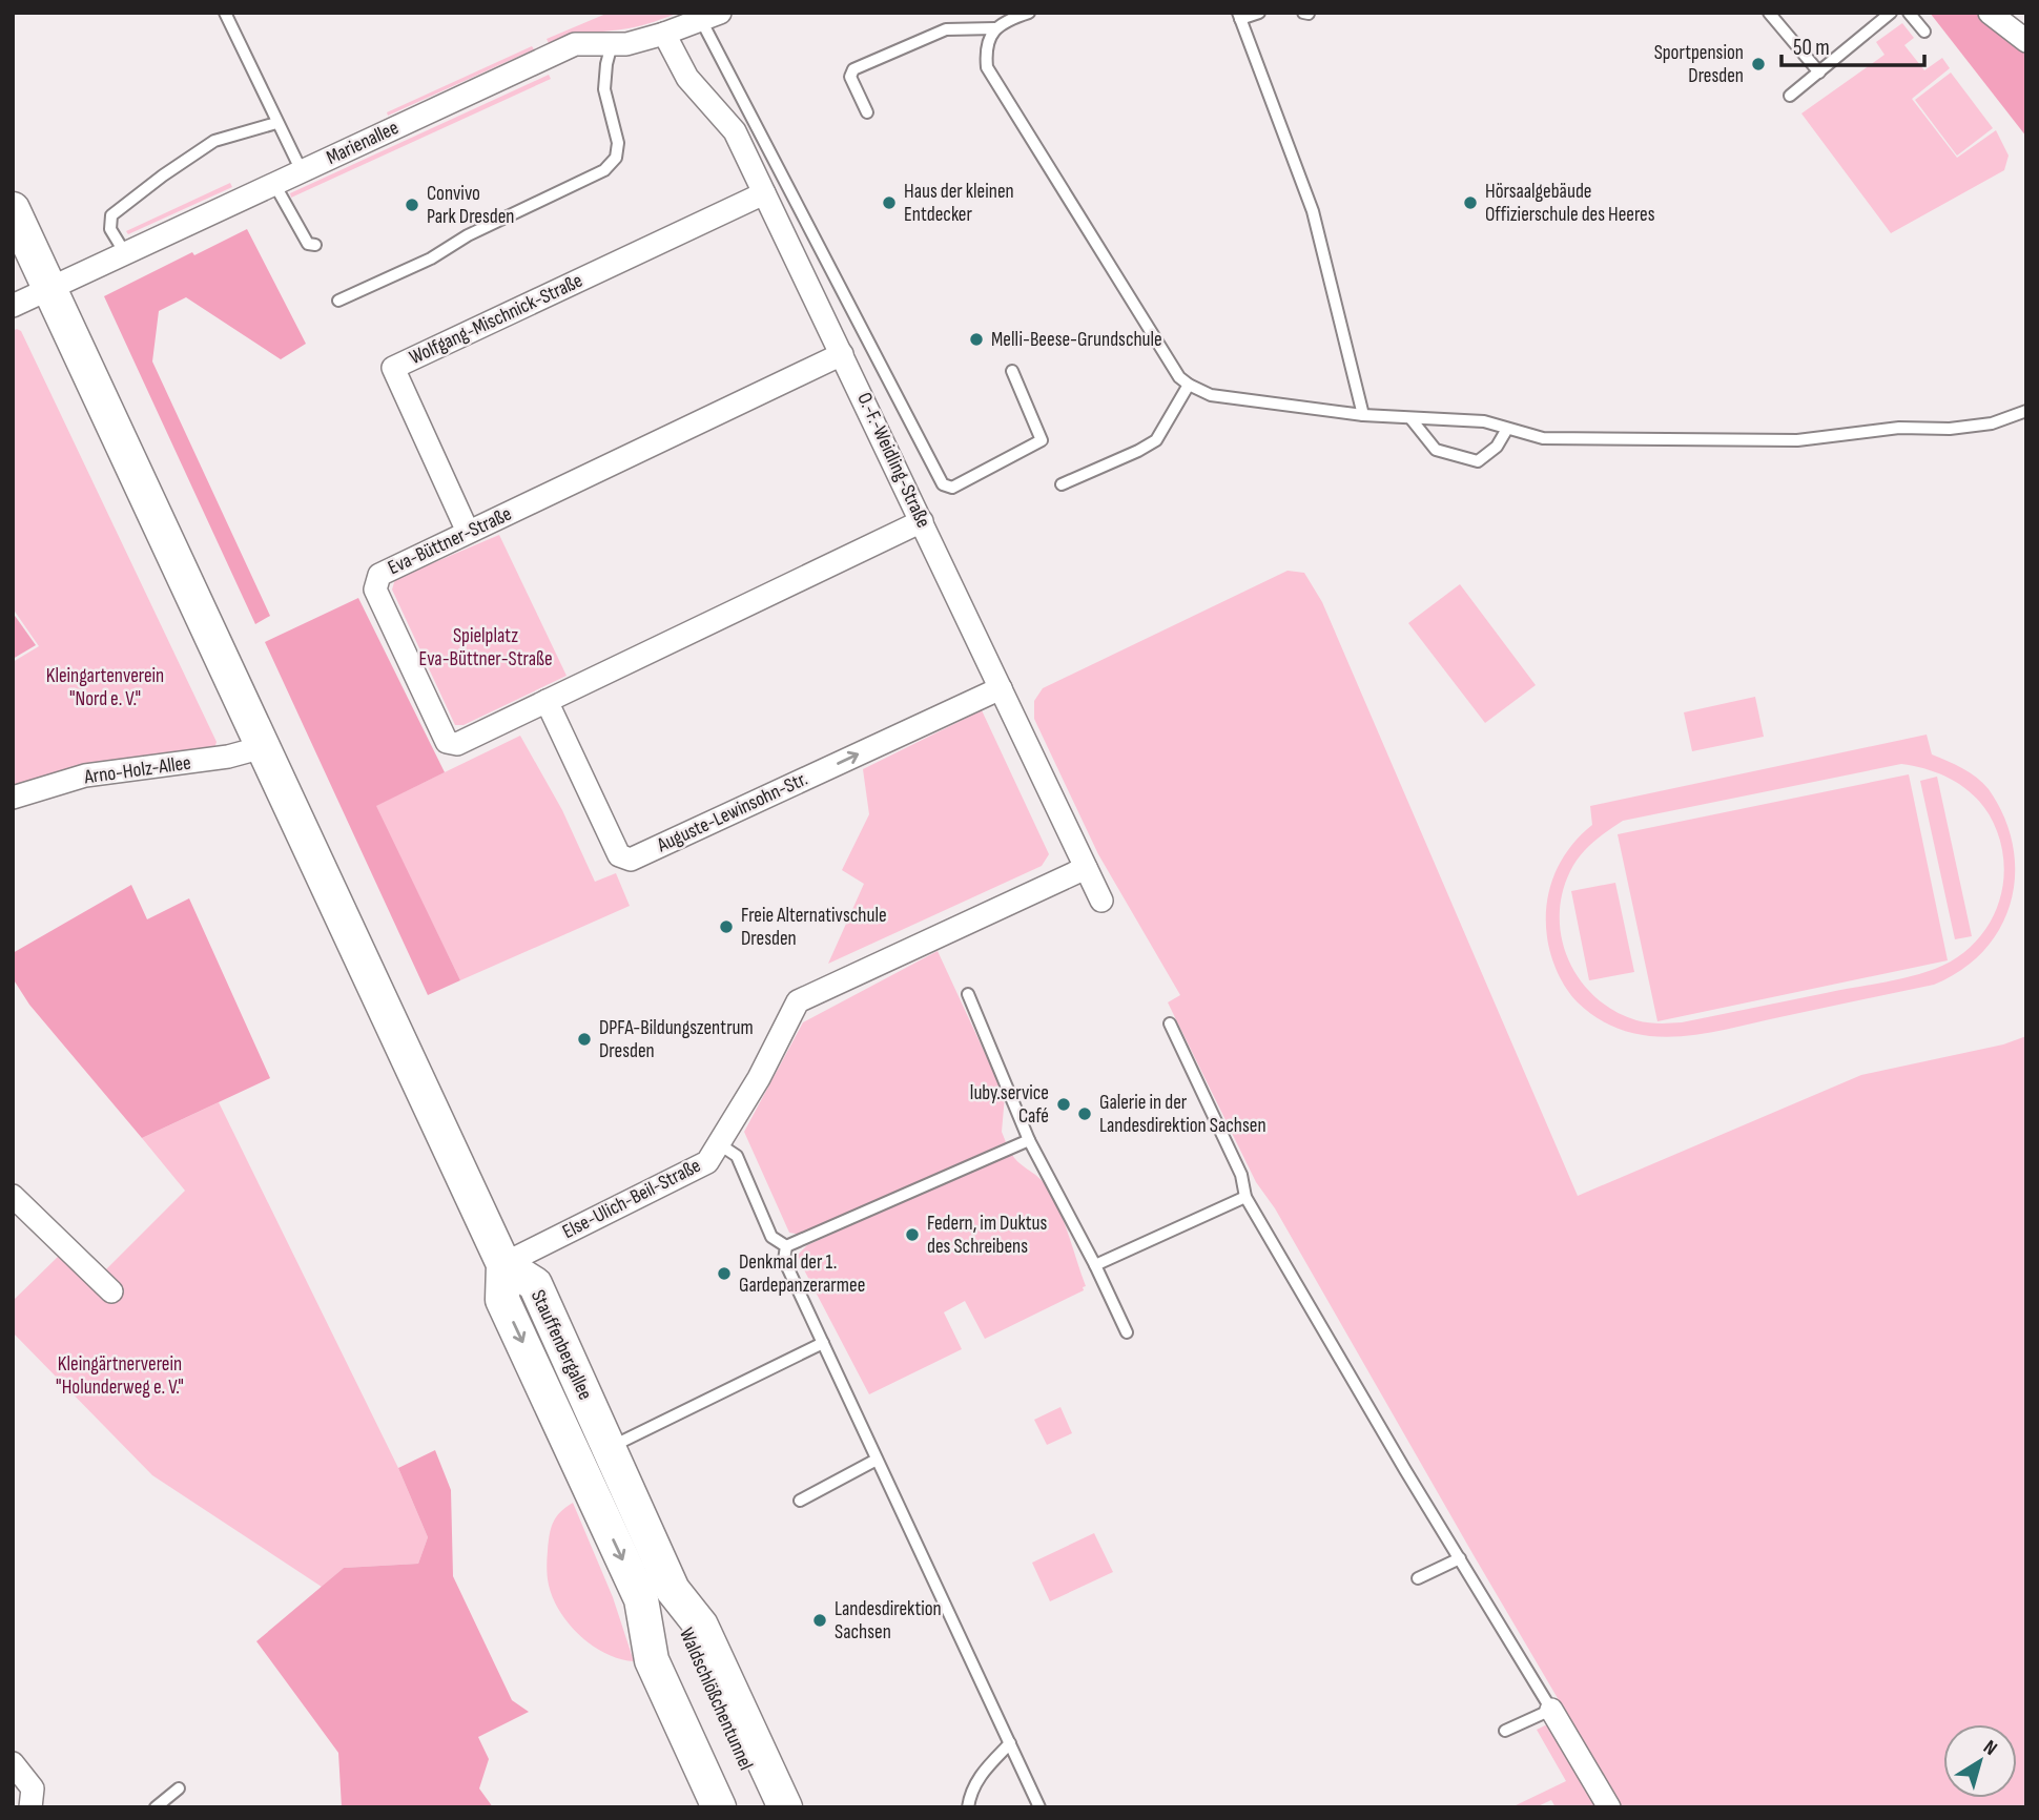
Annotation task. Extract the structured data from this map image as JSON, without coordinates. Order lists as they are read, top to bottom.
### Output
{
  "streets": {
    "main road": ["Stauffenbergallee", "Waldschlößchentunnel"],
    "street": [
      "Marienallee",
      "Wolfgang-Mischnick-Straße",
      "O.-F.-Weidling-Straße",
      "Eva-Büttner-Straße",
      "Arno-Holz-Allee",
      "Auguste-Lewinsohn-Str.",
      "Else-Ulich-Beil-Straße"
    ]
  },
  "crossings": [
    ["Marienallee", "O.-F.-Weidling-Straße"],
    ["Wolfgang-Mischnick-Straße", "O.-F.-Weidling-Straße"],
    ["Wolfgang-Mischnick-Straße", "Eva-Büttner-Straße"],
    ["O.-F.-Weidling-Straße", "Eva-Büttner-Straße"],
    ["O.-F.-Weidling-Straße", "Auguste-Lewinsohn-Str."],
    ["O.-F.-Weidling-Straße", "Else-Ulich-Beil-Straße"],
    ["Eva-Büttner-Straße", "Auguste-Lewinsohn-Str."],
    ["Else-Ulich-Beil-Straße", "Stauffenbergallee"],
    ["Stauffenbergallee", "Waldschlößchentunnel"]
  ],
  "parks": ["Spielplatz Eva-Büttner-Straße", "Kleingartenverein \"Nord e. V.\"", "Kleingärtnerverein \"Holunderweg e. V.\""],
  "places": [
    "Sportpension Dresden",
    "Haus der kleinen Entdecker",
    "Hörsaalgebäude Offizierschule des Heeres",
    "Convivo Park Dresden",
    "Melli-Beese-Grundschule",
    "Freie Alternativschule Dresden",
    "DPFA-Bildungszentrum Dresden",
    "luby.service Café",
    "Galerie in der Landesdirektion Sachsen",
    "Federn, im Duktus des Schreibens",
    "Denkmal der 1. Gardepanzerarmee",
    "Landesdirektion Sachsen"
  ],
  "scale_bar": "50 m",
  "north": "top right"
}
